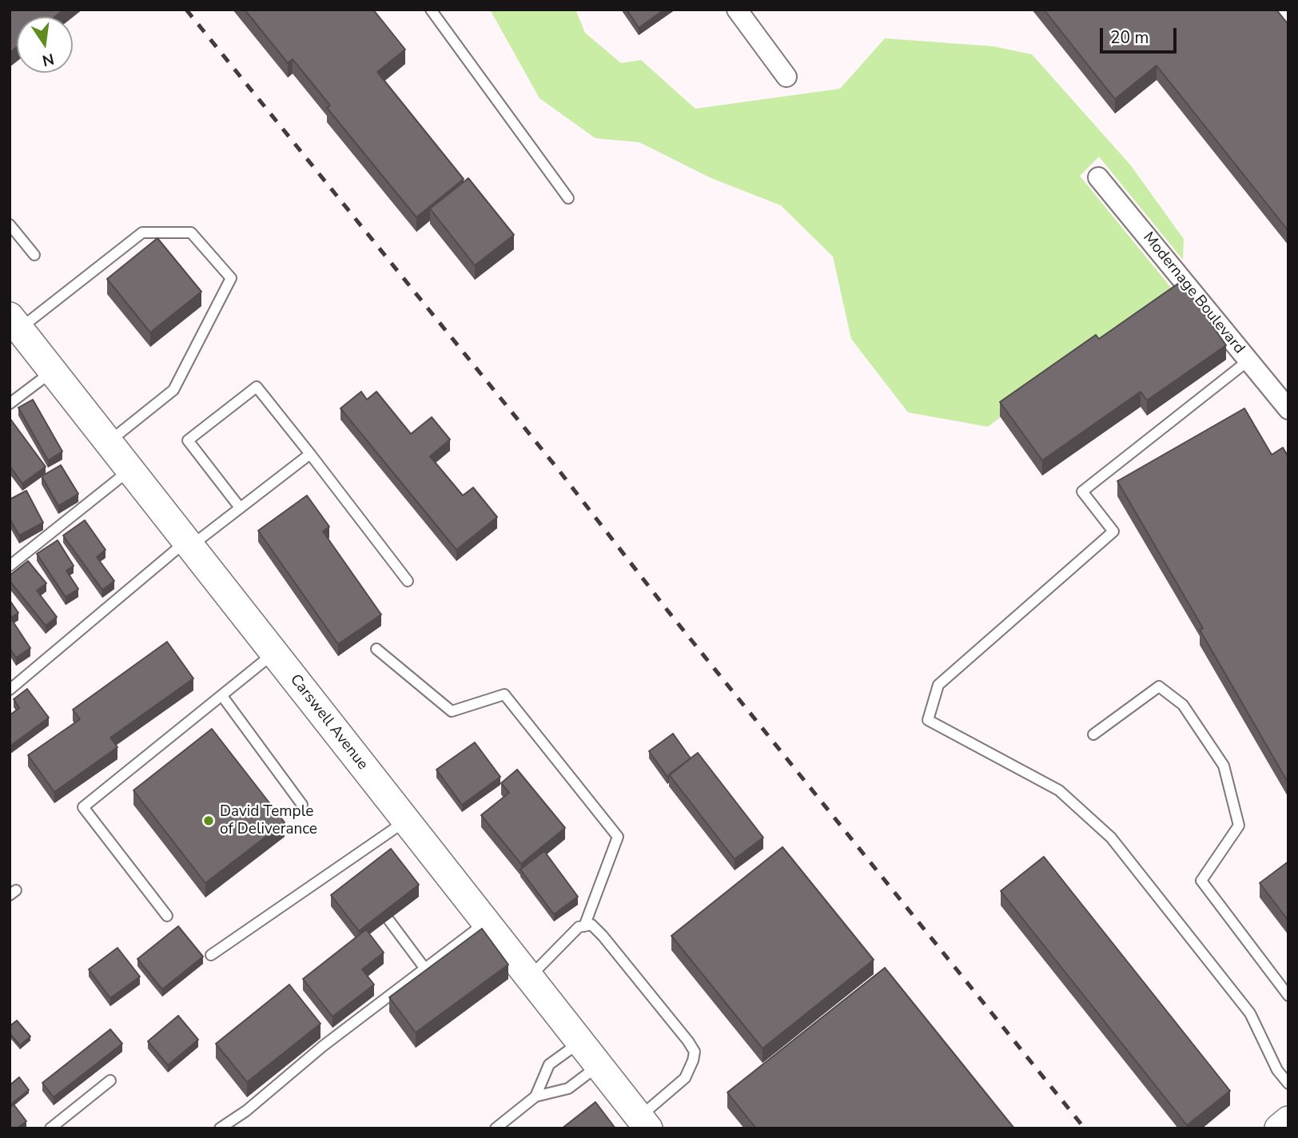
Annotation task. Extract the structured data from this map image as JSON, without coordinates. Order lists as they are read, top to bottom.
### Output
{
  "streets": {
    "street": ["Modernage Boulevard", "Carswell Avenue"]
  },
  "places": ["David Temple of Deliverance"],
  "scale_bar": "20 m",
  "north": "bottom"
}
